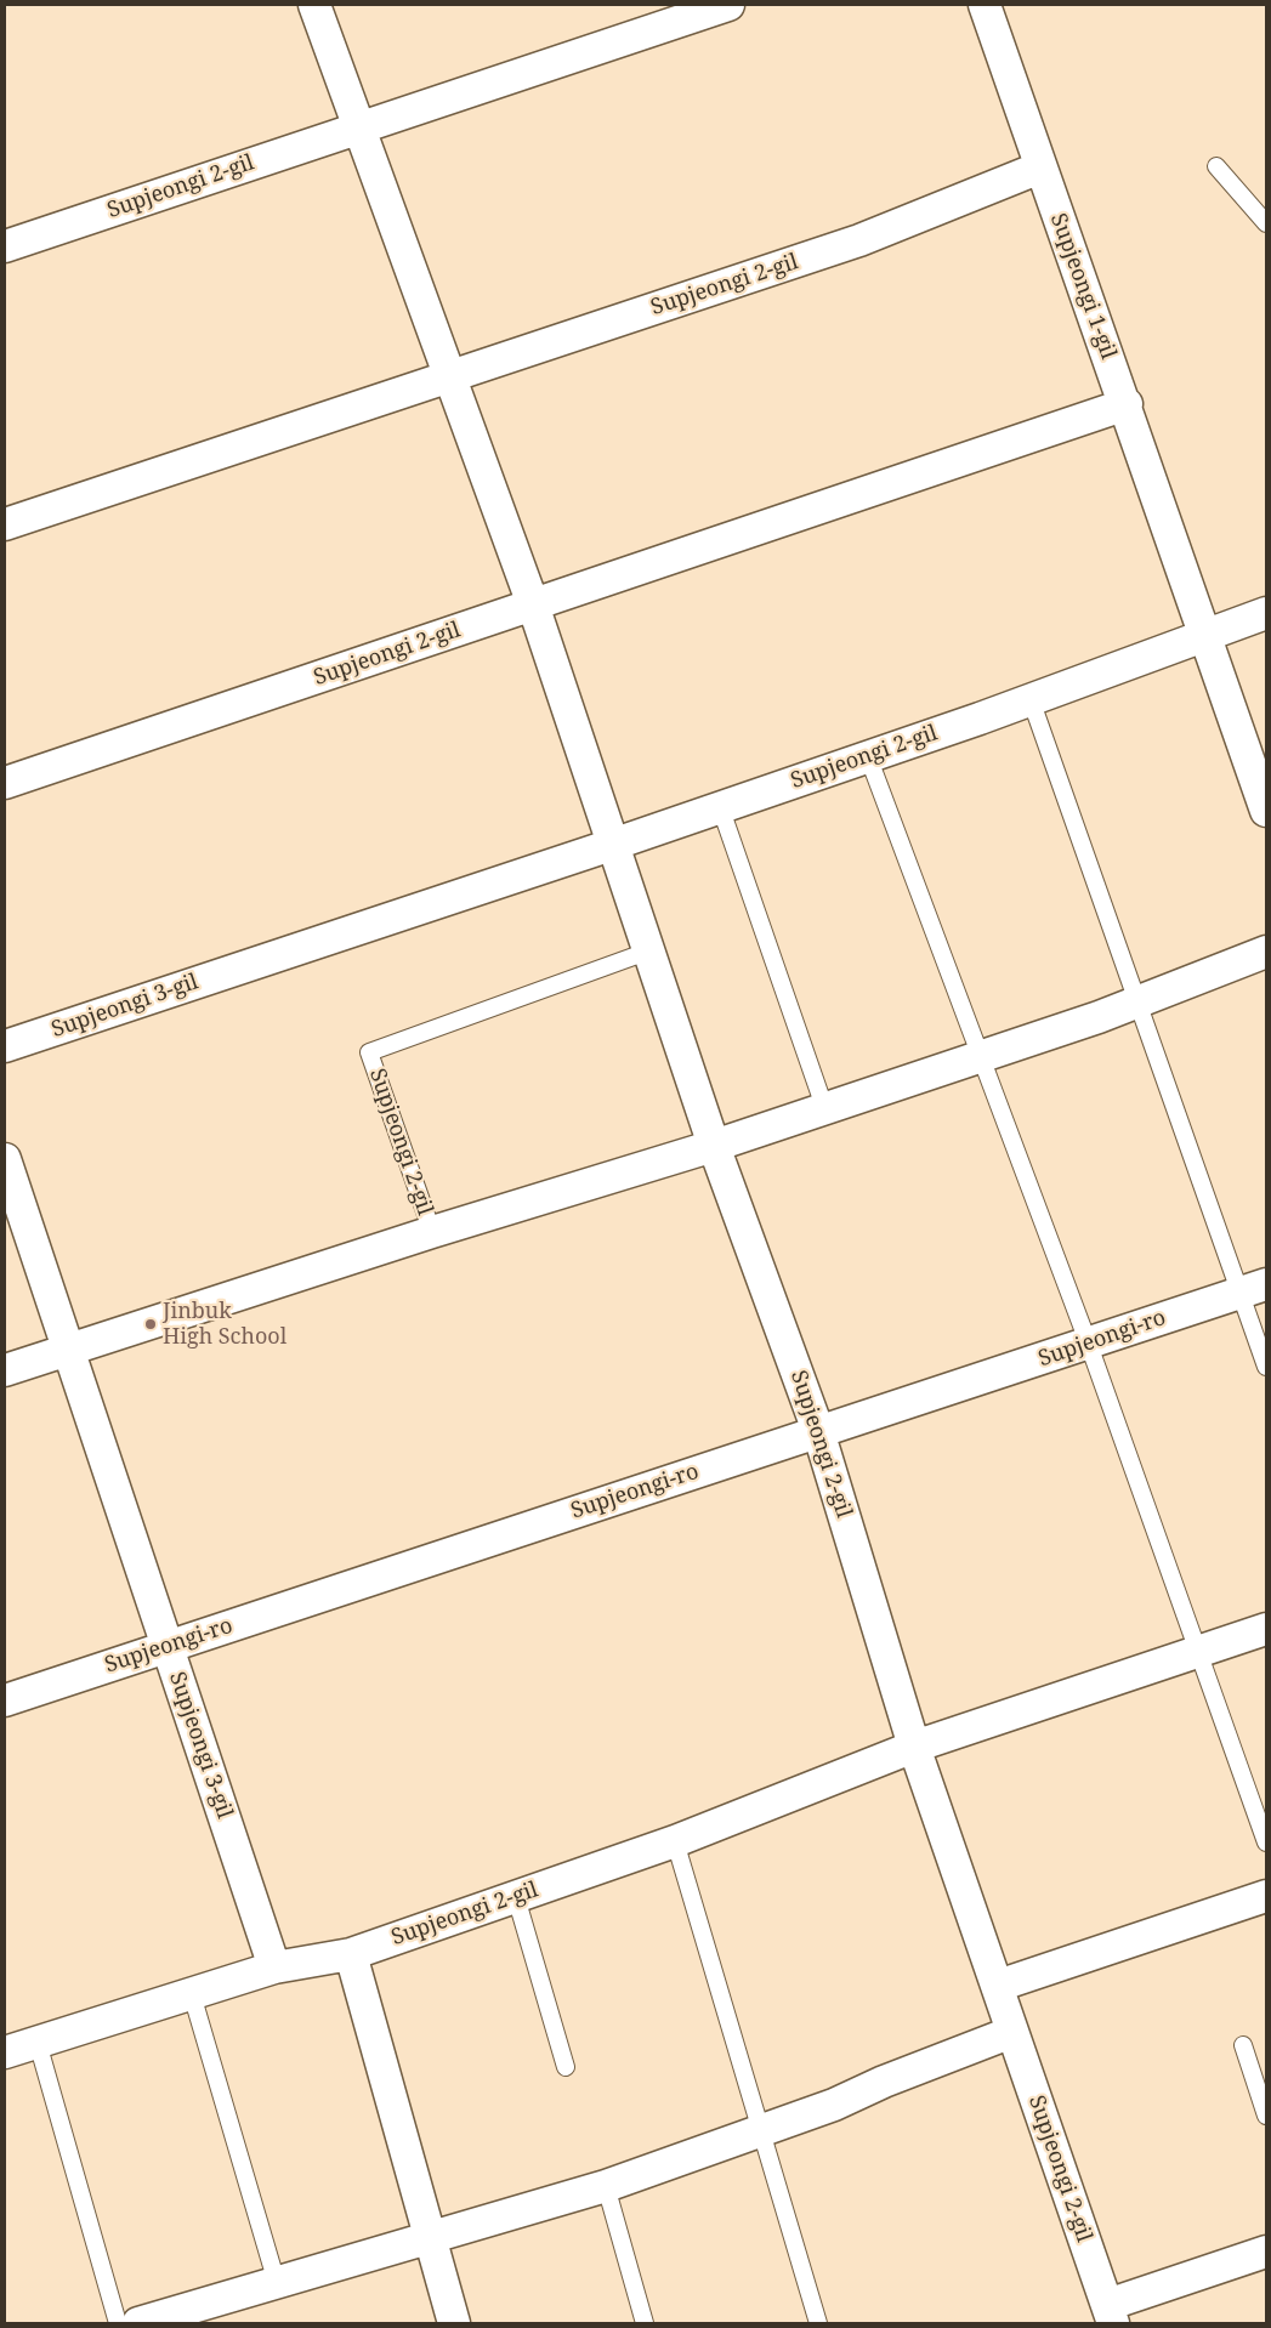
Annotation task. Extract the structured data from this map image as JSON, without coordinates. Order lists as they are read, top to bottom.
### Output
{
  "streets": {
    "street": [
      "Supjeongi 2-gil",
      "Supjeongi 1-gil",
      "Supjeongi 3-gil",
      "Supjeongi-ro"
    ]
  },
  "crossings": [
    ["Supjeongi 2-gil", "Supjeongi 1-gil"],
    ["Supjeongi 2-gil", "Supjeongi 3-gil"],
    ["Supjeongi 2-gil", "Supjeongi-ro"],
    ["Supjeongi 3-gil", "Supjeongi-ro"]
  ],
  "places": ["Jinbuk High School"]
}
